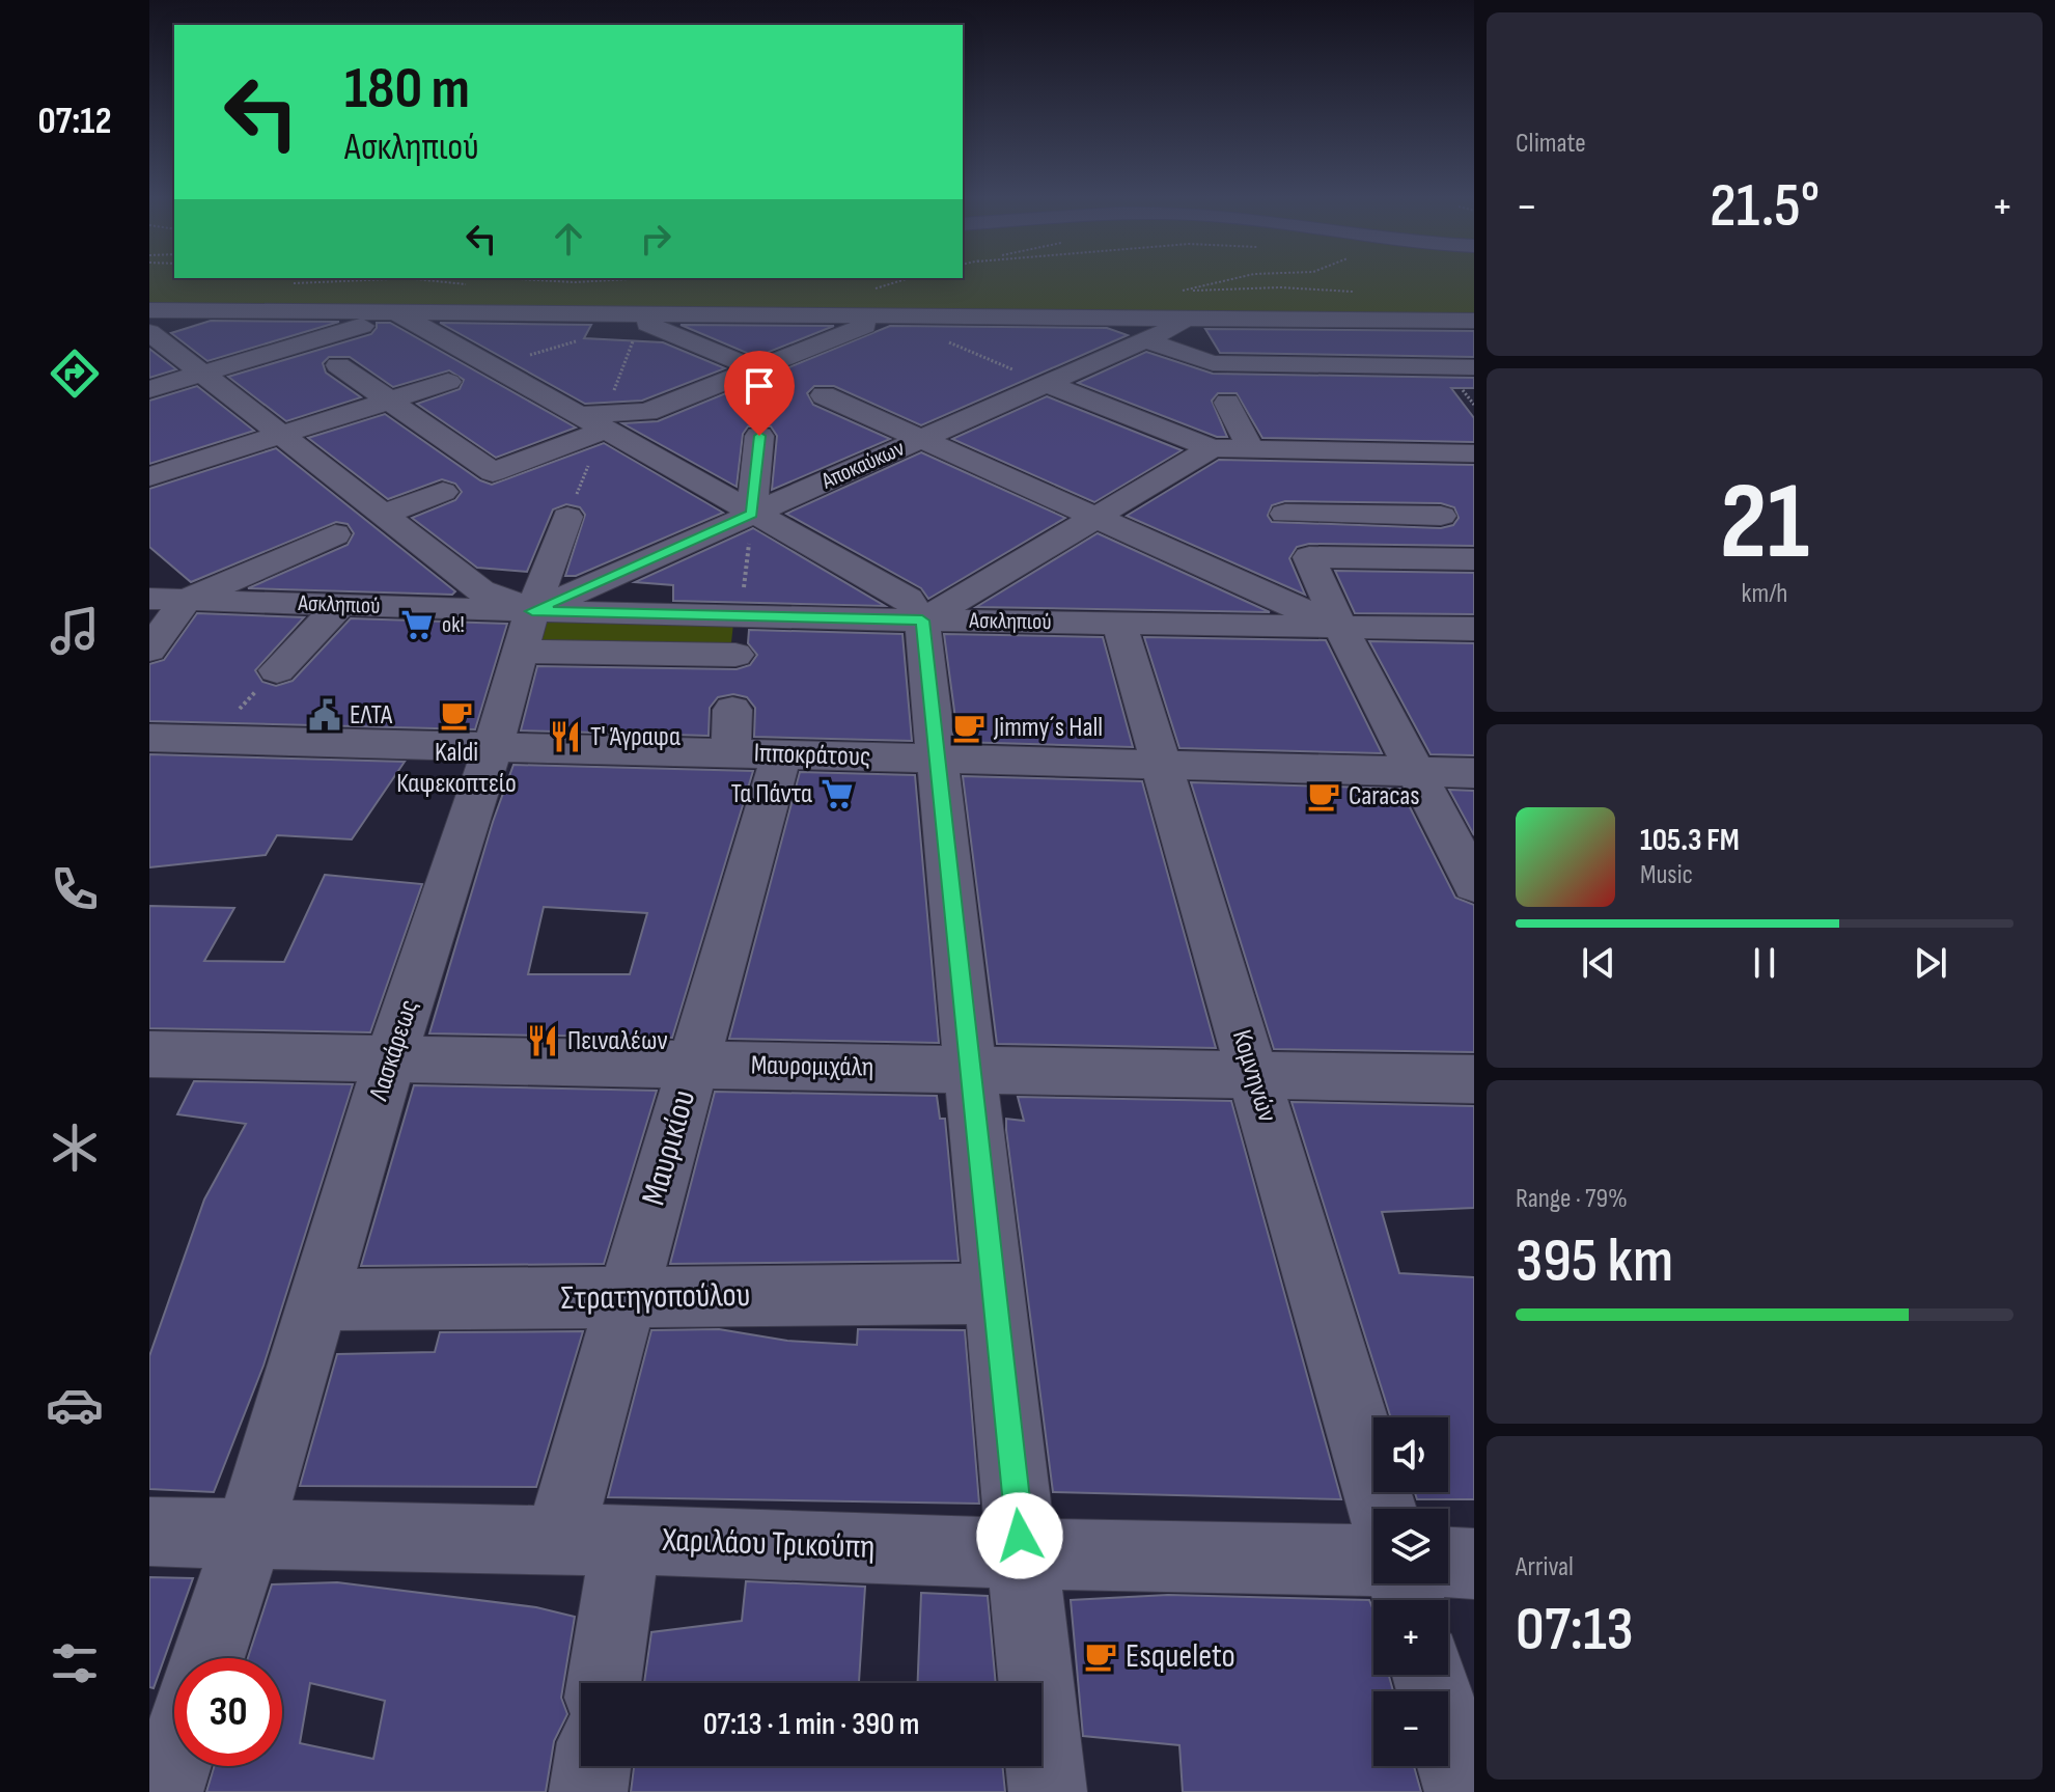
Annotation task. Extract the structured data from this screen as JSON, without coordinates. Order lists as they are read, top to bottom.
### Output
{
  "streets": {
    "street": [
      "Αποκαύκων",
      "Ασκληπιού",
      "Ιπποκράτους",
      "Λασκάρεως",
      "Μαυρομιχάλη",
      "Κομνηνών",
      "Μαυρικίου",
      "Στρατηγοπούλου",
      "Χαριλάου Τρικούπη"
    ]
  },
  "crossings": [
    ["Αποκαύκων", "Ασκληπιού"],
    ["Αποκαύκων", "Λασκάρεως"],
    ["Ασκληπιού", "Λασκάρεως"],
    ["Ασκληπιού", "Κομνηνών"],
    ["Ιπποκράτους", "Λασκάρεως"],
    ["Ιπποκράτους", "Κομνηνών"],
    ["Ιπποκράτους", "Μαυρικίου"],
    ["Λασκάρεως", "Μαυρομιχάλη"],
    ["Λασκάρεως", "Στρατηγοπούλου"],
    ["Λασκάρεως", "Χαριλάου Τρικούπη"],
    ["Μαυρομιχάλη", "Κομνηνών"],
    ["Μαυρομιχάλη", "Μαυρικίου"],
    ["Μαυρικίου", "Στρατηγοπούλου"],
    ["Μαυρικίου", "Χαριλάου Τρικούπη"]
  ],
  "places": {
    "supermarket": ["ok!", "Τα Πάντα"],
    "public building": ["ΕΛΤΑ"],
    "cafe": [
      "Kaldi Καφεκοπτείο",
      "Jimmy´s Hall",
      "Caracas",
      "Esqueleto"
    ],
    "restaurant": ["Τ' Άγραφα", "Πειναλέων"]
  },
  "page": {
    "tabs": "07:12",
    "tile": [
      "Climate",
      ["21", "km/h"],
      ["Range · 79%", "395 km"],
      ["Arrival", "07:13"]
    ],
    "turn": ["180 m", "Ασκληπιού"],
    "heat": ["−", "21.5°", "+"],
    "song": ["105.3 FM", "Music"],
    "map_buttons": ["+", "−"],
    "limit": "30",
    "trip": "07:13 · 1 min · 390 m"
  }
}
